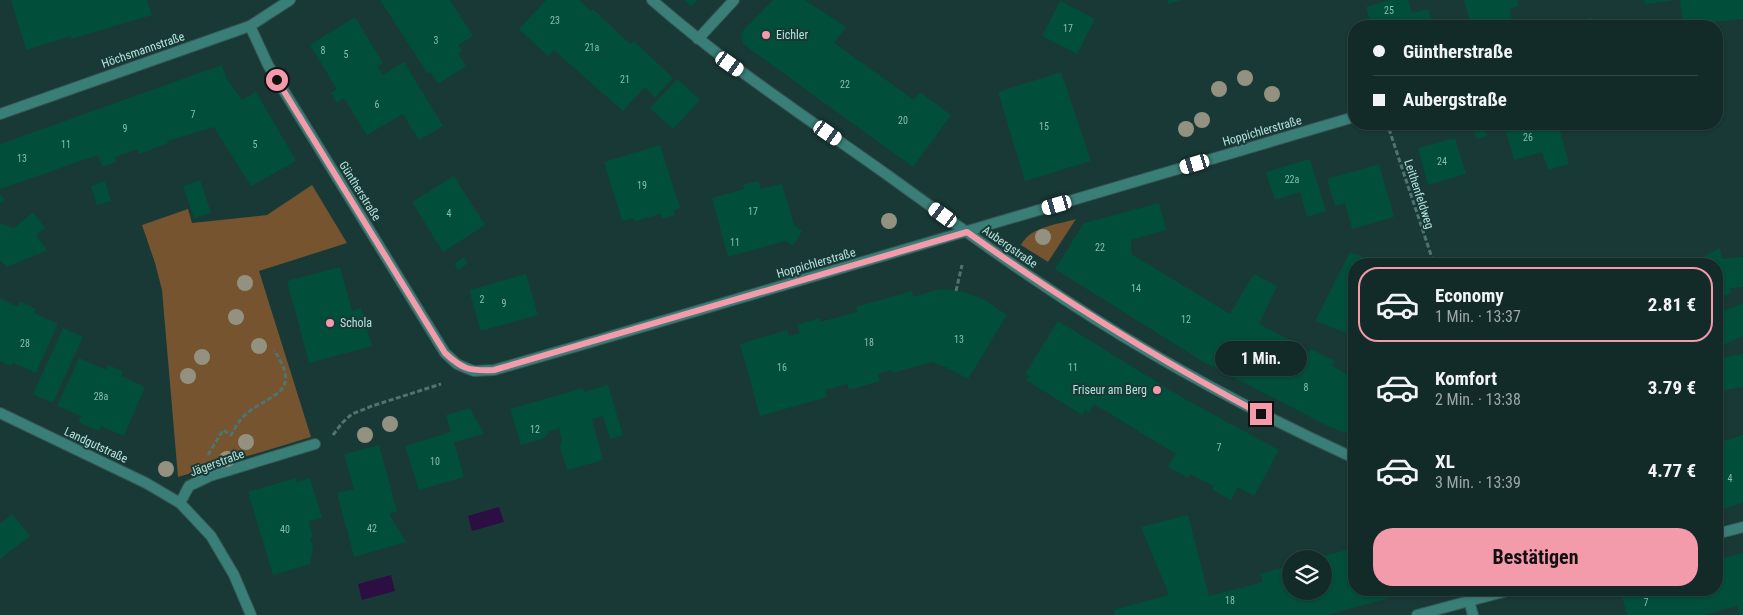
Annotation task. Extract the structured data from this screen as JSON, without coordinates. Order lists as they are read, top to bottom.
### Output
{
  "streets": {
    "street": [
      "Höchsmannstraße",
      "Hoppichlerstraße",
      "Güntherstraße",
      "Aubergstraße",
      "Landgutstraße",
      "Jägerstraße"
    ],
    "path": ["Leithenfeldweg"]
  },
  "crossings": [
    ["Höchsmannstraße", "Güntherstraße"],
    ["Hoppichlerstraße", "Güntherstraße"],
    ["Hoppichlerstraße", "Aubergstraße"],
    ["Landgutstraße", "Jägerstraße"]
  ],
  "places": ["Eichler", "Schola", "Friseur am Berg"],
  "house_numbers": [
    "25",
    "23",
    "17",
    "3",
    "21a",
    "8",
    "5",
    "21",
    "22",
    "6",
    "7",
    "20",
    "15",
    "9",
    "26",
    "11",
    "5",
    "13",
    "24",
    "22a",
    "19",
    "17",
    "4",
    "11",
    "22",
    "14",
    "2",
    "9",
    "12",
    "13",
    "18",
    "28",
    "16",
    "11",
    "8",
    "28a",
    "12",
    "7",
    "10",
    "4",
    "42",
    "40",
    "18",
    "7"
  ],
  "page": {
    "banner": ["Güntherstraße", "Aubergstraße"],
    "list": [
      {
        "name": "Economy",
        "note": "1 Min. · 13:37",
        "value": "2.81 €"
      },
      {
        "name": "Komfort",
        "note": "2 Min. · 13:38",
        "value": "3.79 €"
      },
      {
        "name": "XL",
        "note": "3 Min. · 13:39",
        "value": "4.77 €"
      }
    ],
    "bubble": "1 Min.",
    "buttons": "Bestätigen"
  }
}
